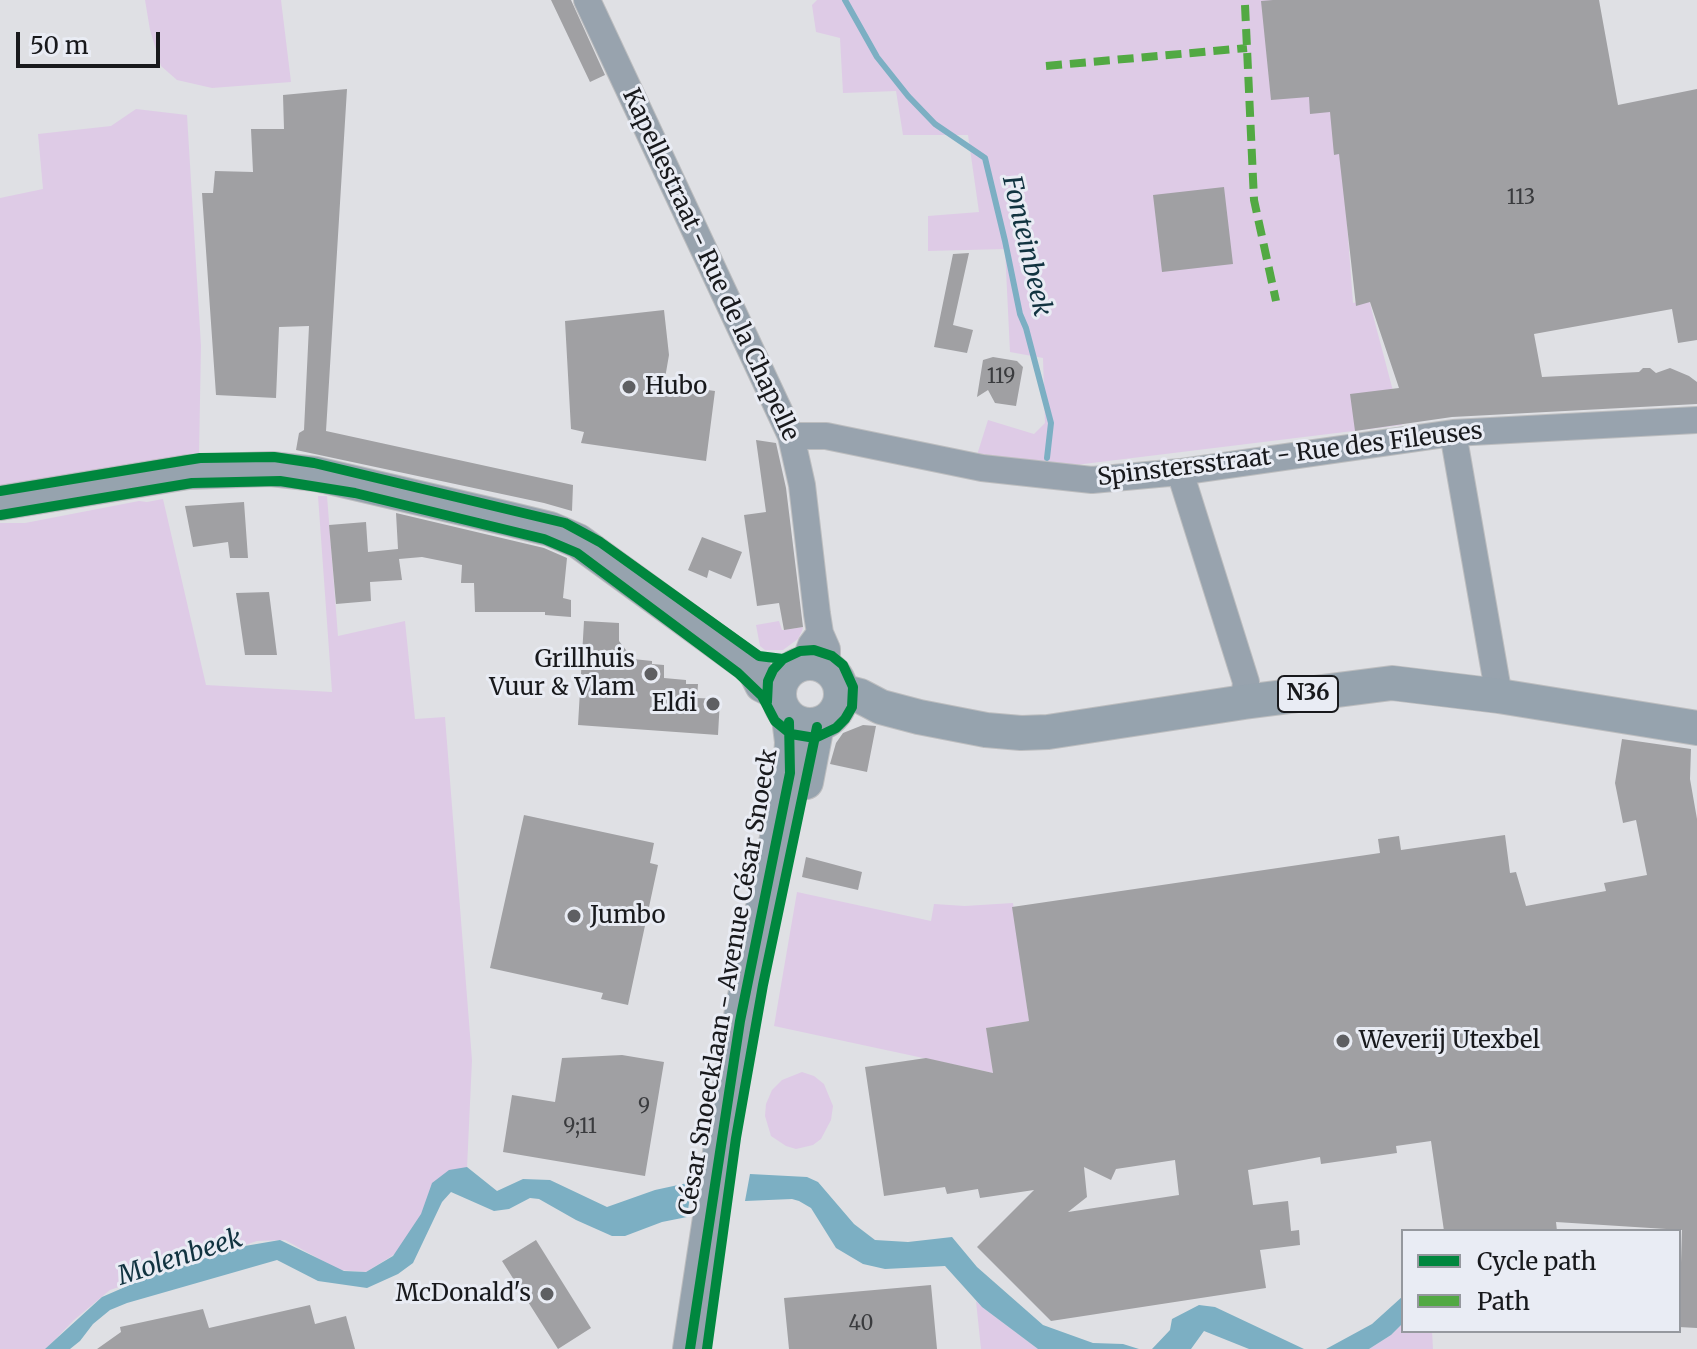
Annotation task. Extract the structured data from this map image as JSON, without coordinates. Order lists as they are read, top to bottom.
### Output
{
  "streets": {
    "main road": ["N36", "César Snoecklaan - Avenue César Snoeck"],
    "street": ["Kapellestraat - Rue de la Chapelle", "Spinstersstraat - Rue des Fileuses"]
  },
  "crossings": [
    ["Kapellestraat - Rue de la Chapelle", "Spinstersstraat - Rue des Fileuses"],
    ["Kapellestraat - Rue de la Chapelle", "N36"],
    ["Kapellestraat - Rue de la Chapelle", "César Snoecklaan - Avenue César Snoeck"],
    ["N36", "César Snoecklaan - Avenue César Snoeck"]
  ],
  "water": ["Fonteinbeek", "Molenbeek"],
  "places": [
    "Hubo",
    "Grillhuis Vuur & Vlam",
    "Eldi",
    "Jumbo",
    "Weverij Utexbel",
    "McDonald's"
  ],
  "house_numbers": [
    "113",
    "119",
    "9",
    "9;11",
    "40"
  ],
  "legend": ["Cycle path", "Path"],
  "scale_bar": "50 m"
}
